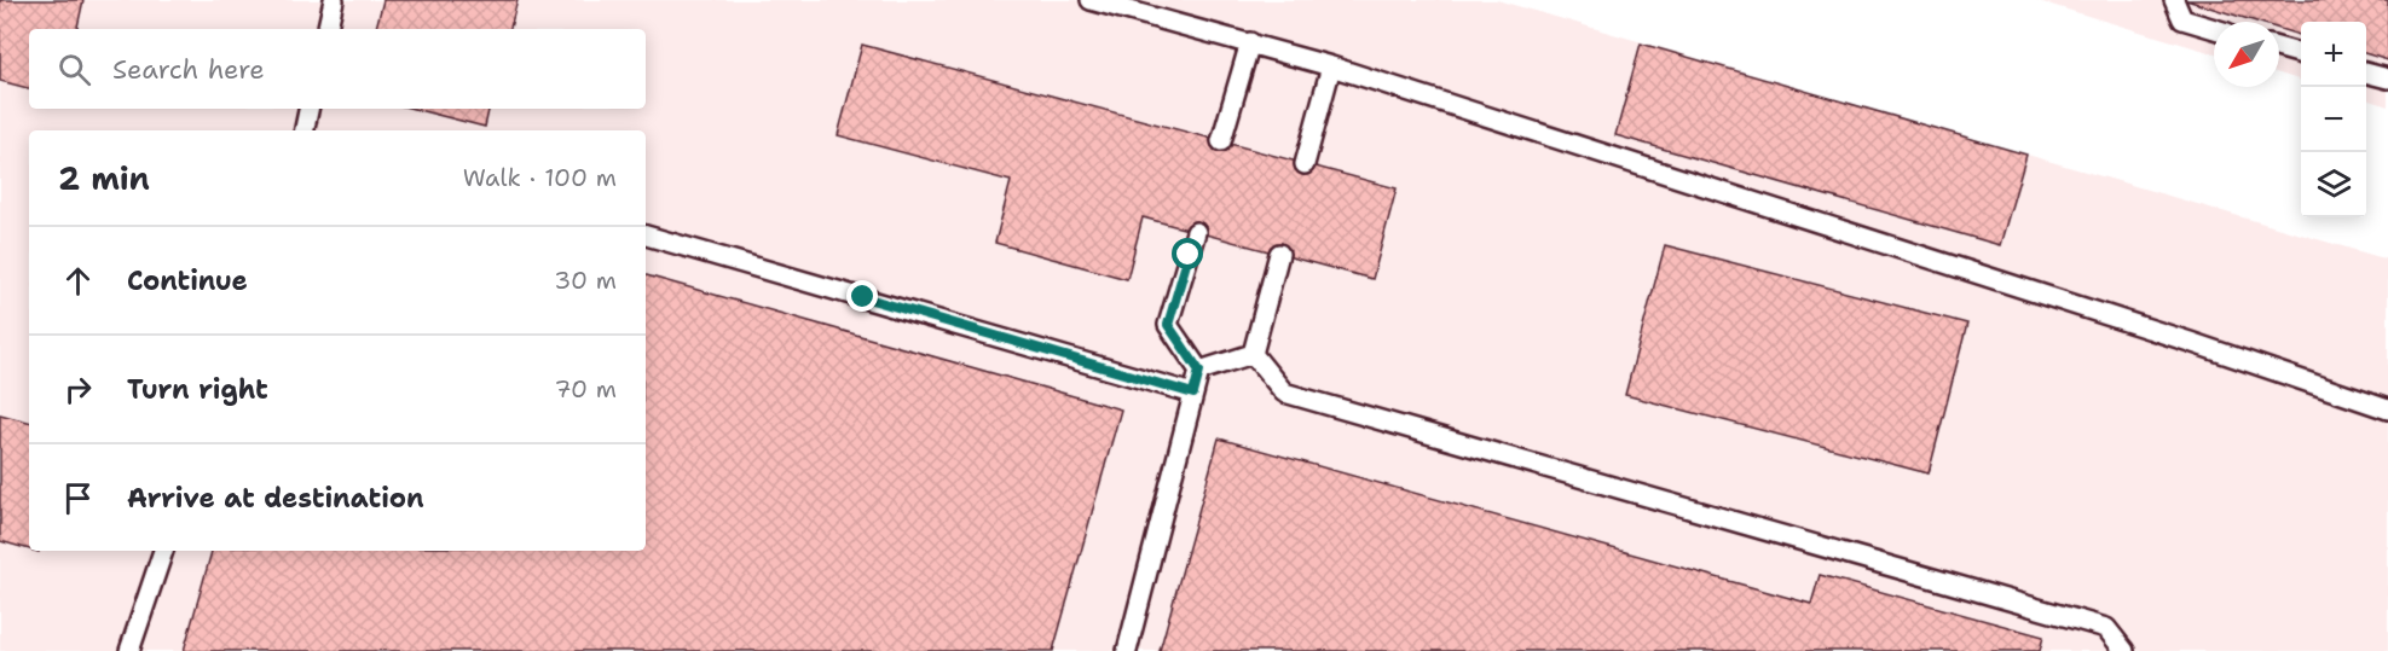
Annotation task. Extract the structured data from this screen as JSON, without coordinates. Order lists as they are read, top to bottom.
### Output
{
  "north": "bottom left",
  "page": {
    "map_buttons": ["+", "−"],
    "search": "Search here",
    "heading": ["2 min", "Walk · 100 m"],
    "list": [
      ["Continue", "30 m"],
      ["Turn right", "70 m"],
      "Arrive at destination"
    ]
  }
}
